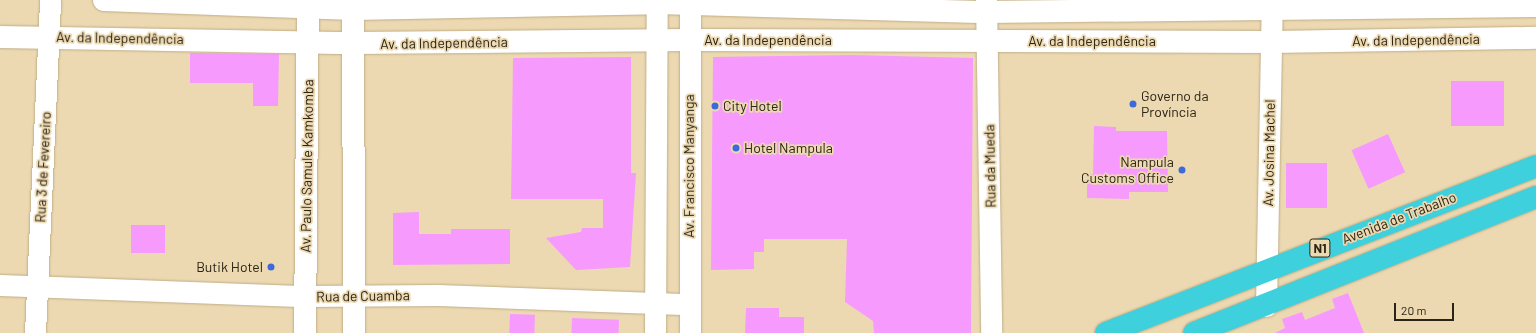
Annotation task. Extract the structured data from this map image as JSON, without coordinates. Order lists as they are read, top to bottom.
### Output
{
  "streets": {
    "highway": ["Avenida de Trabalho", "N1"],
    "main road": ["Av. da Independência", "Av. Paulo Samule Kamkomba"],
    "street": [
      "Av. Josina Machel",
      "Av. Francisco Manyanga",
      "Rua da Mueda",
      "Rua 3 de Fevereiro",
      "Rua de Cuamba"
    ]
  },
  "crossings": [
    ["Av. da Independência", "Av. Josina Machel"],
    ["Av. da Independência", "Av. Paulo Samule Kamkomba"],
    ["Av. da Independência", "Av. Francisco Manyanga"],
    ["Av. da Independência", "Rua da Mueda"],
    ["Av. da Independência", "Rua 3 de Fevereiro"],
    ["Av. Josina Machel", "Avenida de Trabalho"],
    ["Av. Josina Machel", "N1"],
    ["Av. Paulo Samule Kamkomba", "Rua de Cuamba"],
    ["Av. Francisco Manyanga", "Rua de Cuamba"],
    ["Rua 3 de Fevereiro", "Rua de Cuamba"]
  ],
  "places": [
    "Governo da Província",
    "City Hotel",
    "Hotel Nampula",
    "Nampula Customs Office",
    "Butik Hotel"
  ],
  "scale_bar": "20 m"
}
